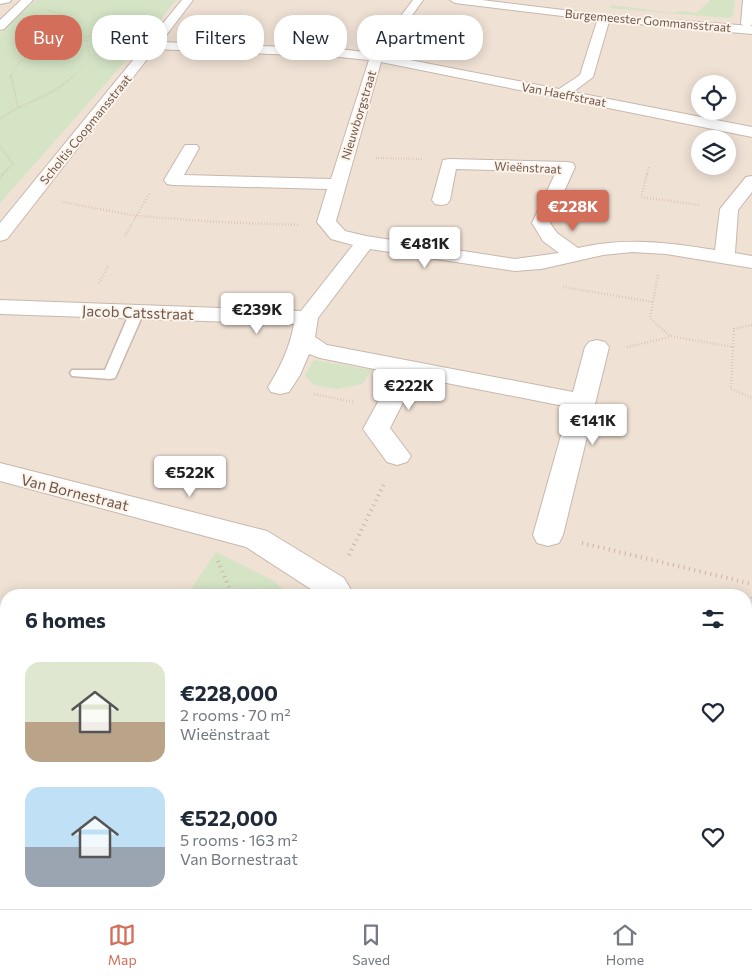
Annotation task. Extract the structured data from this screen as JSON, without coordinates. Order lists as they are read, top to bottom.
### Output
{
  "streets": {
    "street": [
      "Burgemeester Gommansstraat",
      "Van Haeffstraat",
      "Nieuwborgstraat",
      "Scholtis Coopmansstraat",
      "Wieënstraat",
      "Jacob Catsstraat",
      "Van Bornestraat"
    ]
  },
  "page": {
    "chip": [
      "Buy",
      "Rent",
      "Filters",
      "New",
      "Apartment"
    ],
    "price": [
      "€228K",
      "€481K",
      "€239K",
      "€222K",
      "€141K",
      "€522K"
    ],
    "heading": "6 homes",
    "list": [
      {
        "name": "€228,000",
        "note": "2 rooms · 70 m² · Wieënstraat"
      },
      {
        "name": "€522,000",
        "note": "5 rooms · 163 m² · Van Bornestraat"
      }
    ],
    "tabs": ["Map", "Saved", "Home"]
  }
}
